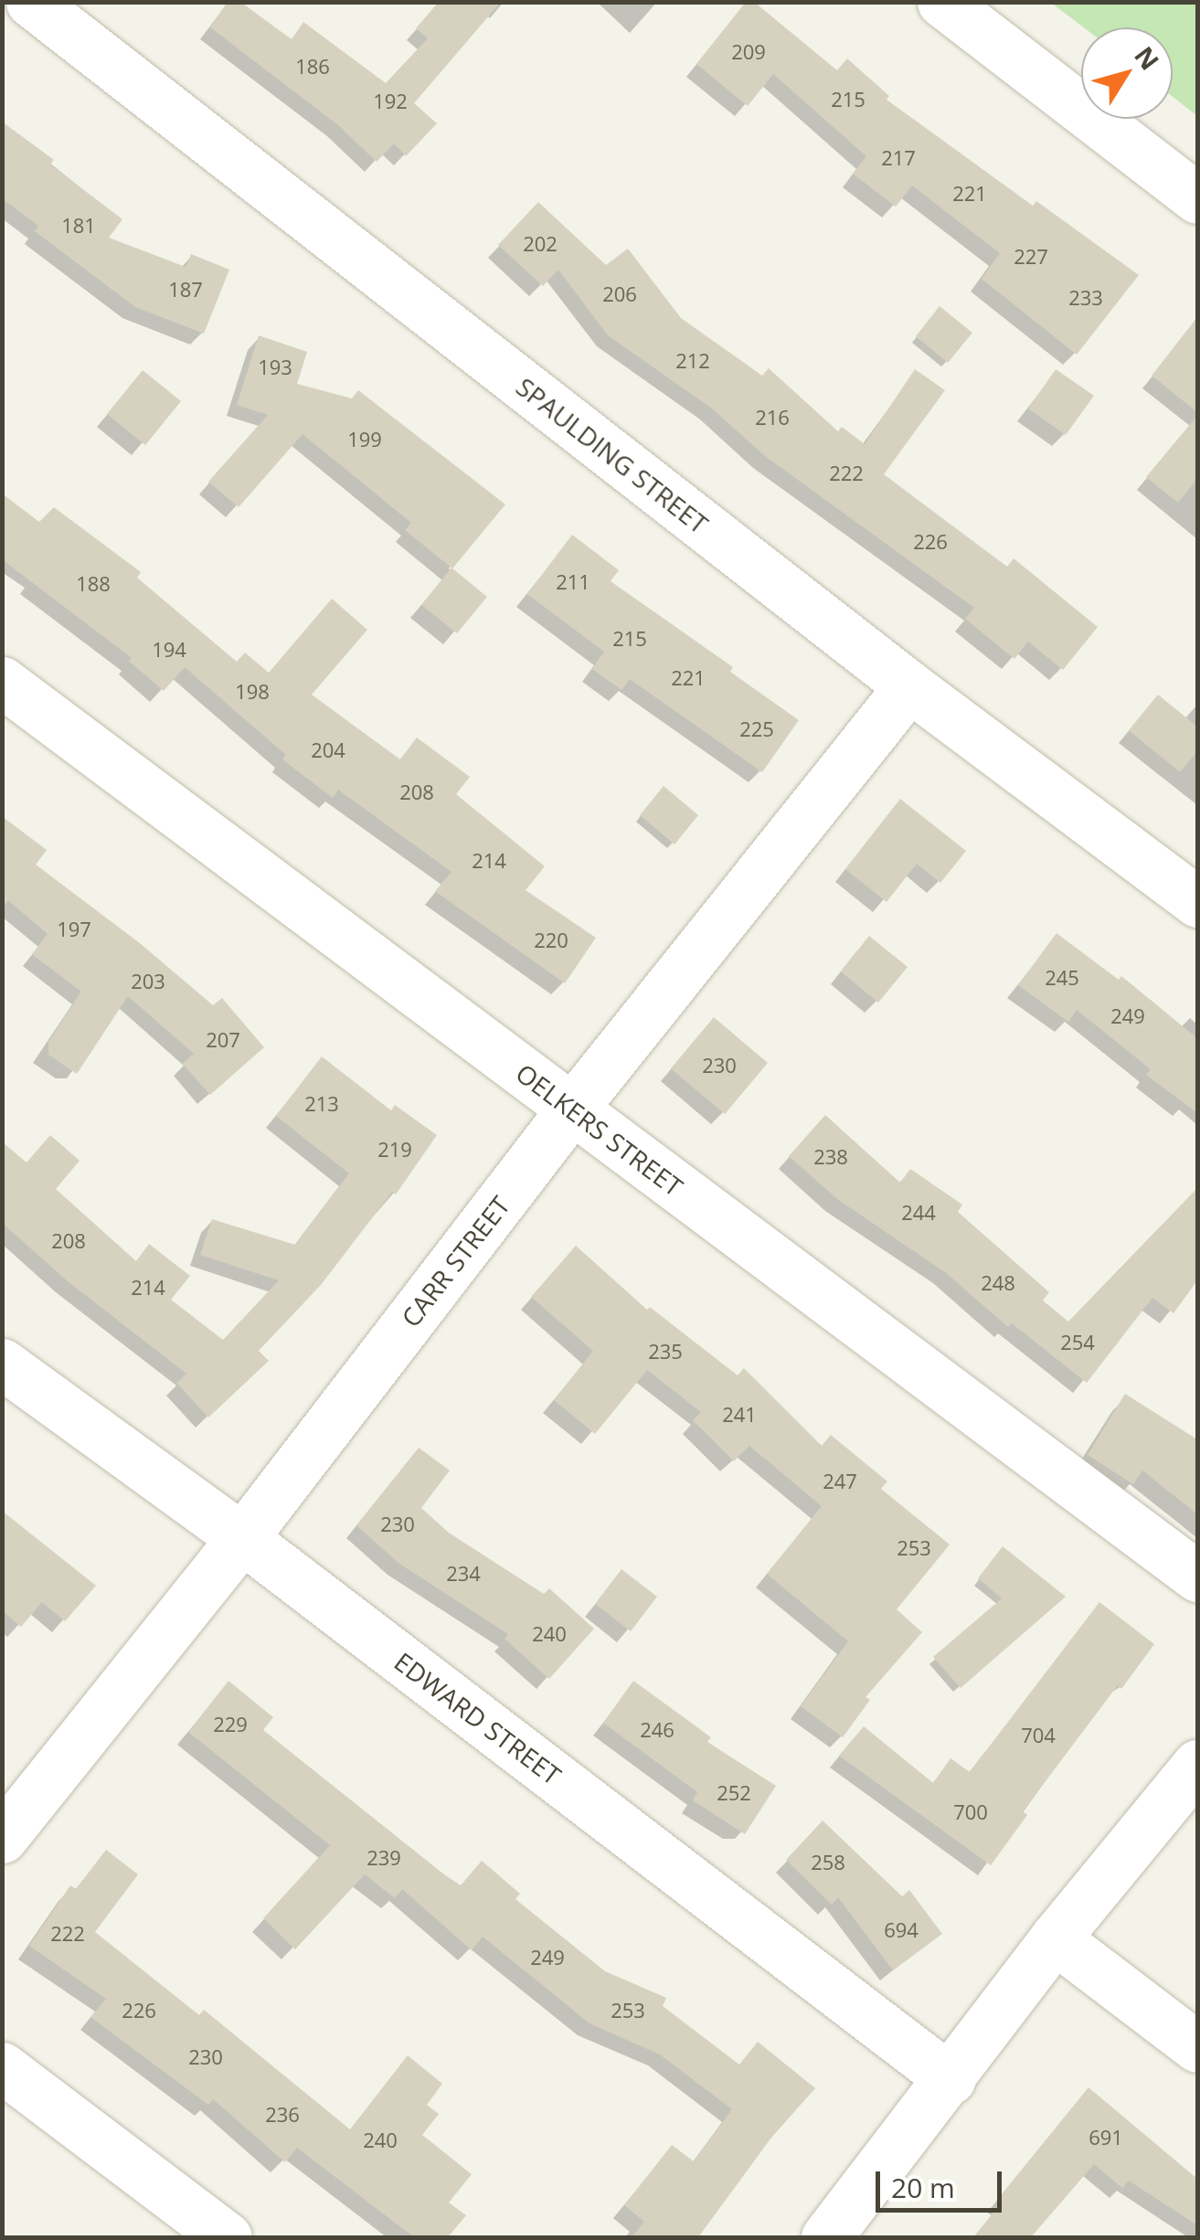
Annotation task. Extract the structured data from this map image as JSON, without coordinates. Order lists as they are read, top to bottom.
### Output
{
  "streets": {
    "street": [
      "SPAULDING STREET",
      "OELKERS STREET",
      "CARR STREET",
      "EDWARD STREET"
    ]
  },
  "crossings": [
    ["SPAULDING STREET", "CARR STREET"],
    ["OELKERS STREET", "CARR STREET"],
    ["CARR STREET", "EDWARD STREET"]
  ],
  "house_numbers": [
    "209",
    "186",
    "215",
    "192",
    "217",
    "221",
    "181",
    "202",
    "227",
    "187",
    "206",
    "233",
    "212",
    "193",
    "216",
    "199",
    "222",
    "226",
    "211",
    "188",
    "215",
    "194",
    "221",
    "198",
    "225",
    "204",
    "208",
    "214",
    "197",
    "220",
    "245",
    "203",
    "249",
    "207",
    "230",
    "213",
    "219",
    "238",
    "244",
    "208",
    "248",
    "214",
    "254",
    "235",
    "241",
    "247",
    "230",
    "253",
    "234",
    "240",
    "229",
    "246",
    "704",
    "252",
    "700",
    "239",
    "258",
    "694",
    "222",
    "249",
    "226",
    "253",
    "230",
    "236",
    "691",
    "240"
  ],
  "scale_bar": "20 m",
  "north": "top right"
}
